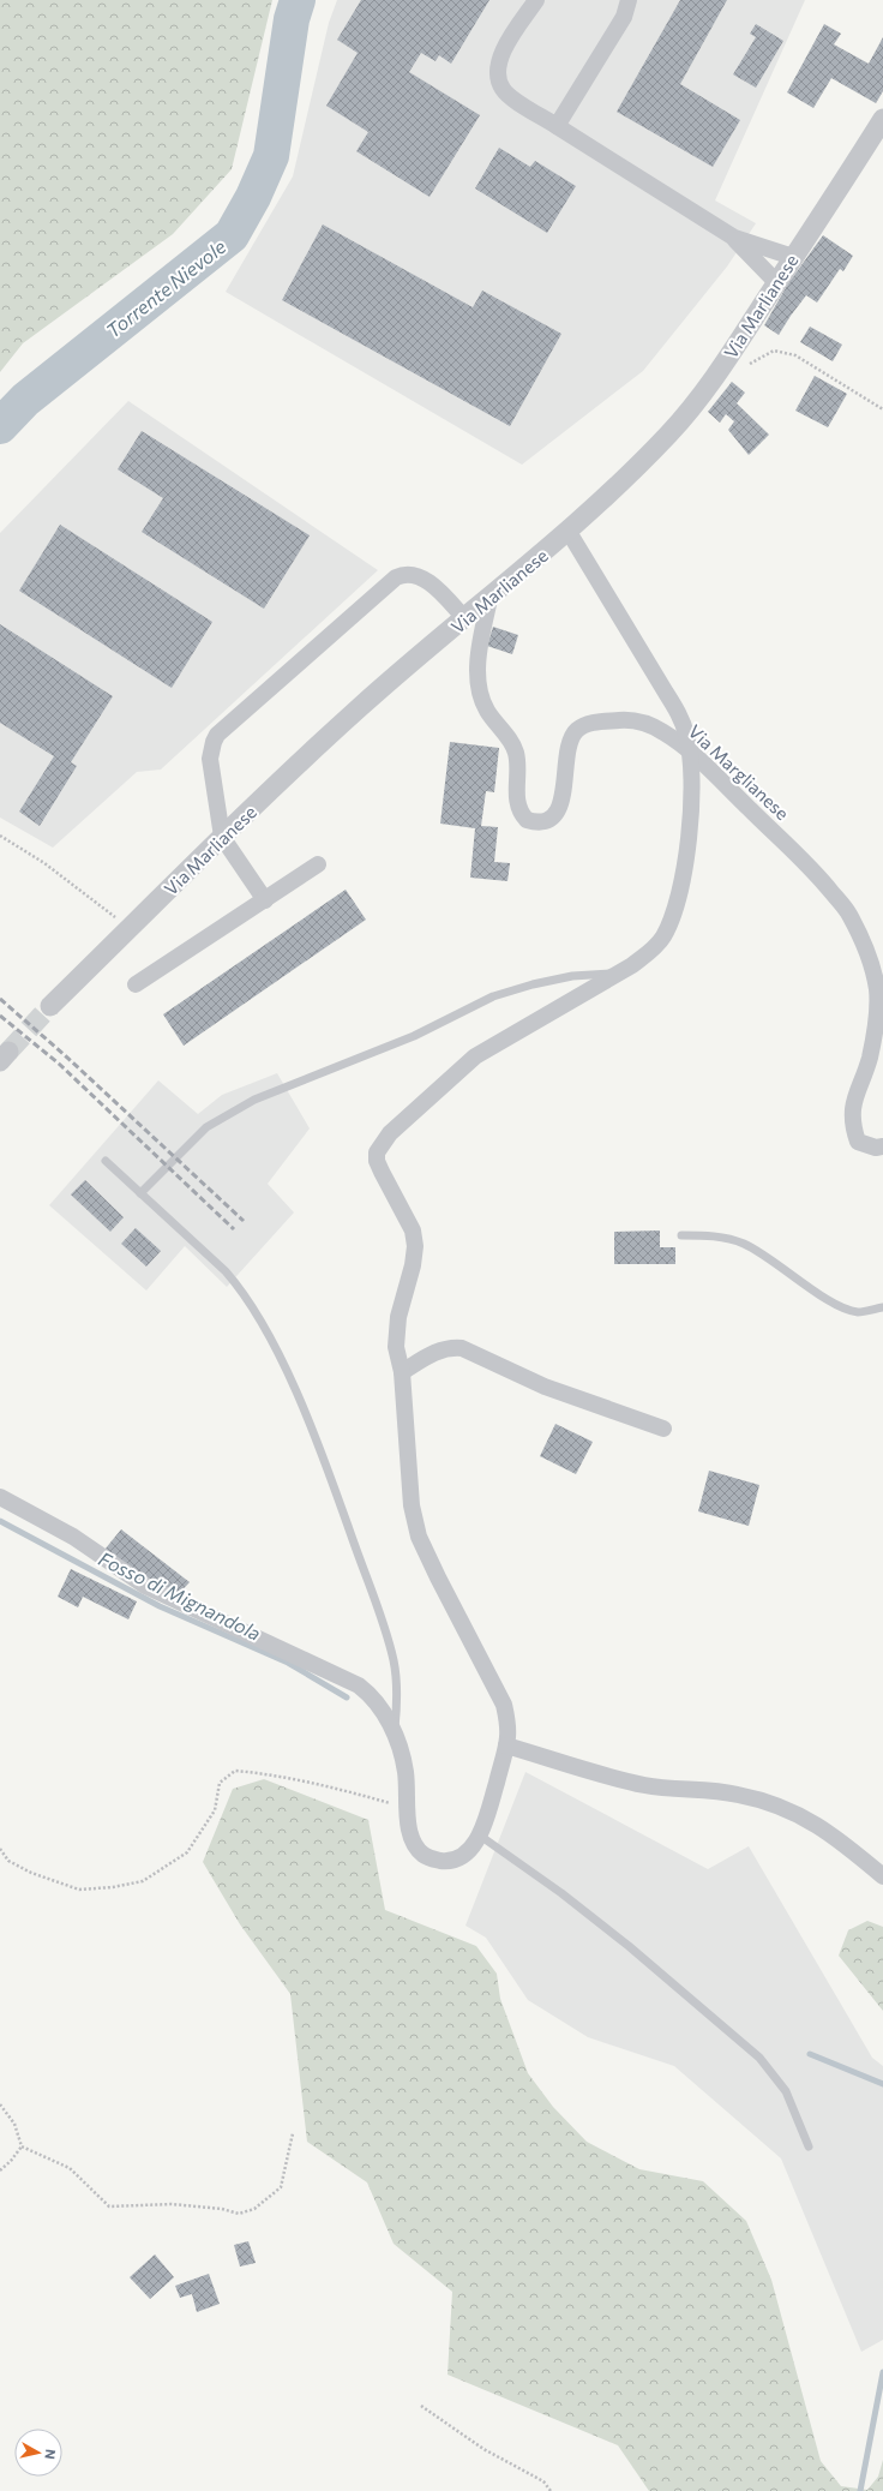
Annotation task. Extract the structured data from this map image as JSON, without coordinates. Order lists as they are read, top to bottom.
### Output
{
  "streets": {
    "street": ["Via Marlianese", "Via Marglianese"]
  },
  "crossings": [
    ["Via Marlianese", "Via Marglianese"]
  ],
  "water": ["Torrente Nievole", "Fosso di Mignandola"],
  "north": "right"
}
